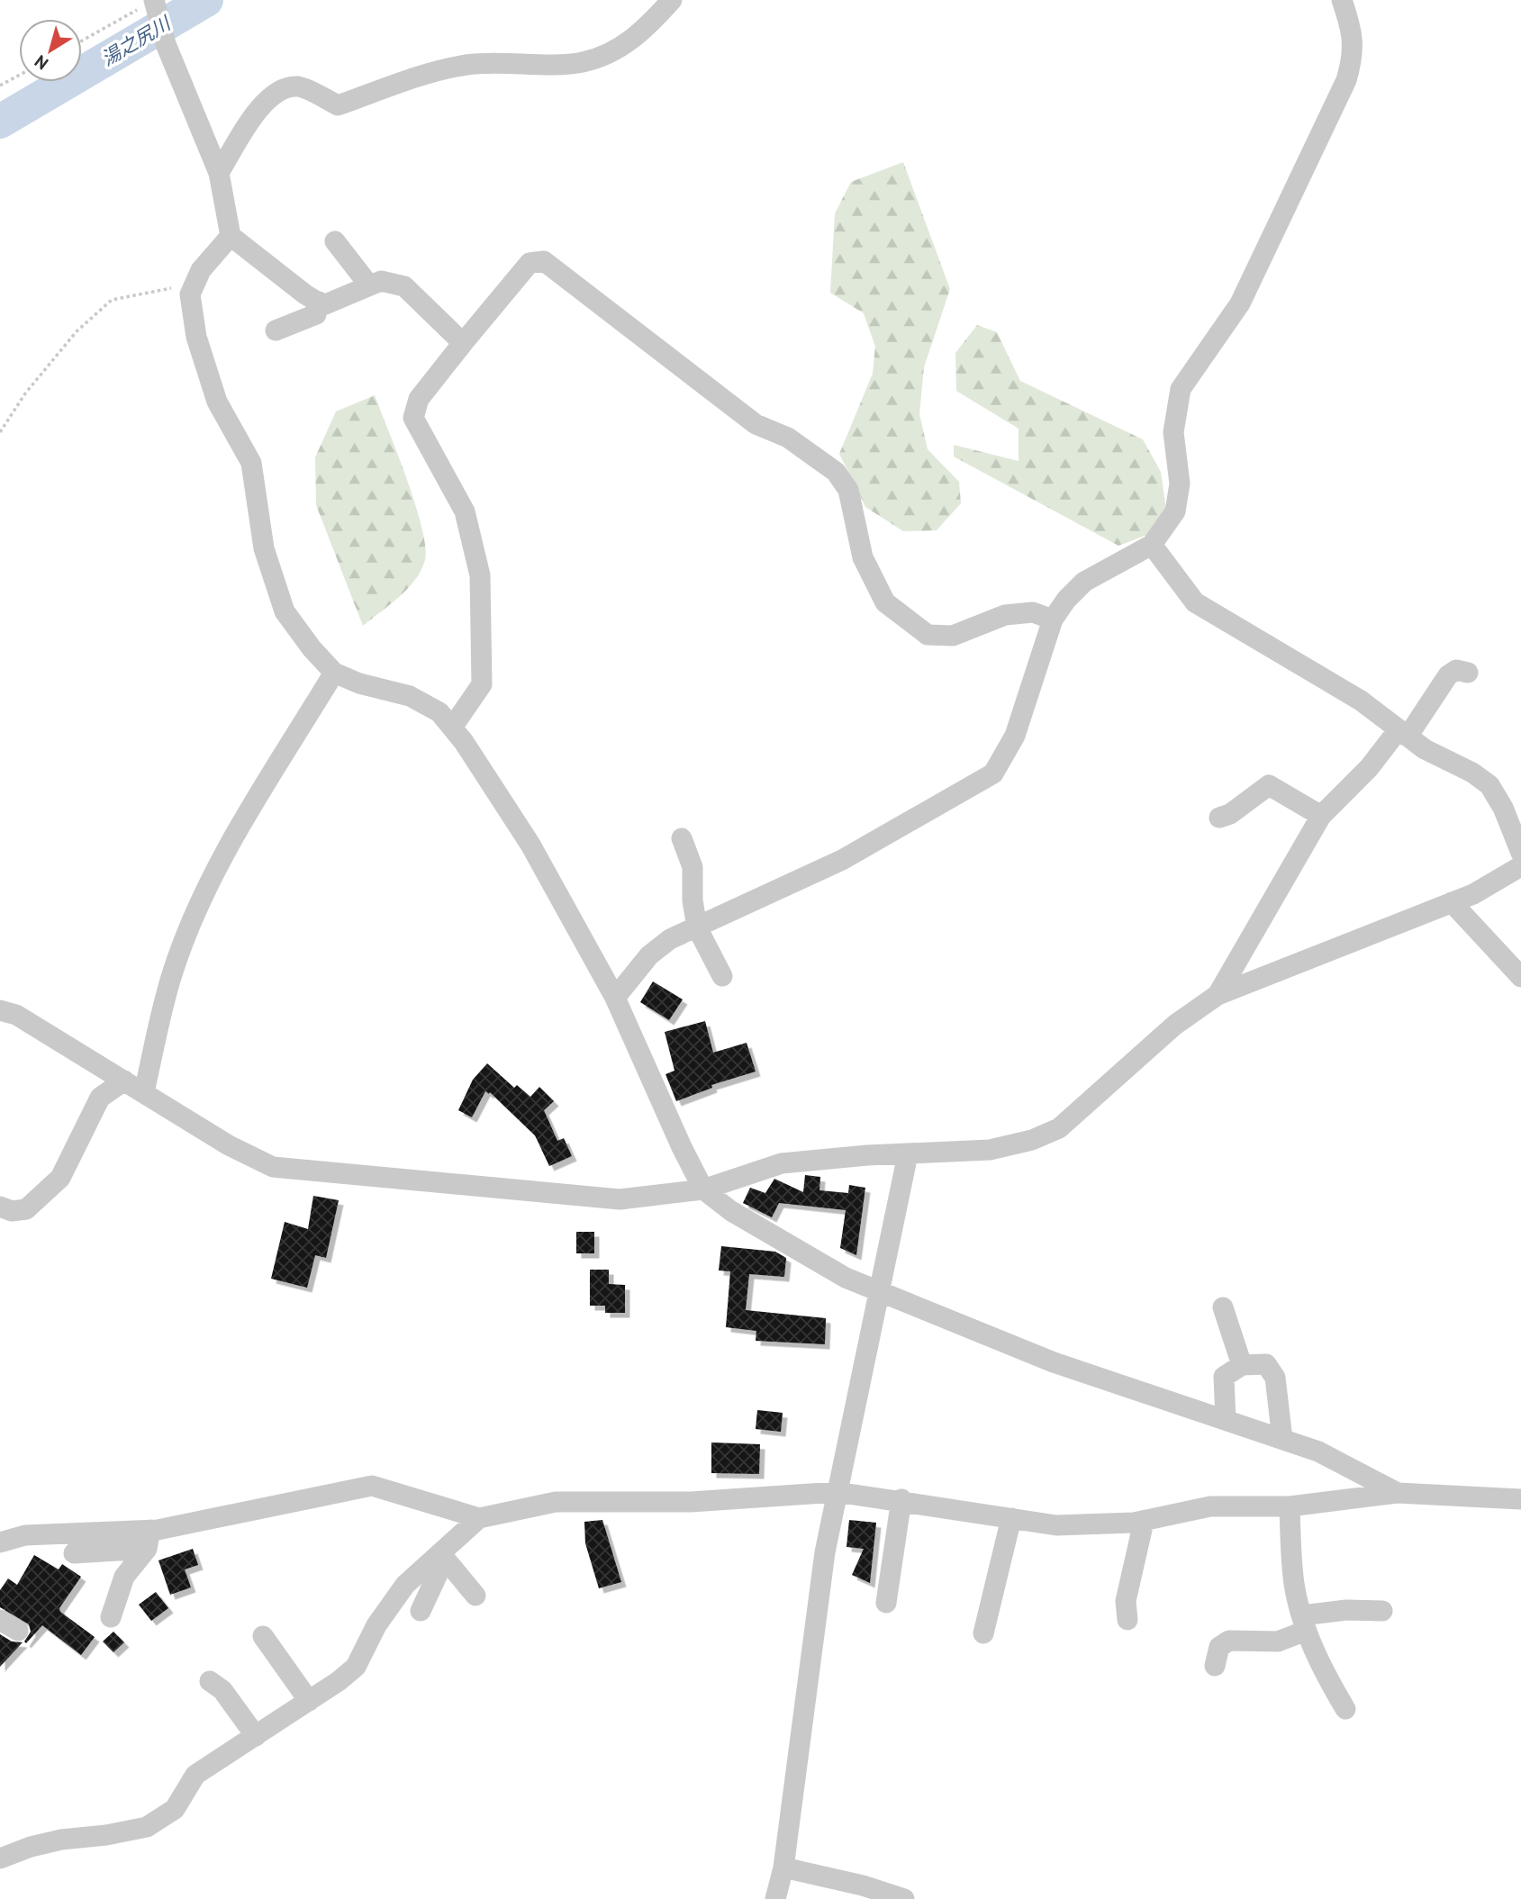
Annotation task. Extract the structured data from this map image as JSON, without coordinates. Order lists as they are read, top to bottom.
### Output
{
  "water": ["湯之尻川"],
  "north": "bottom left"
}
